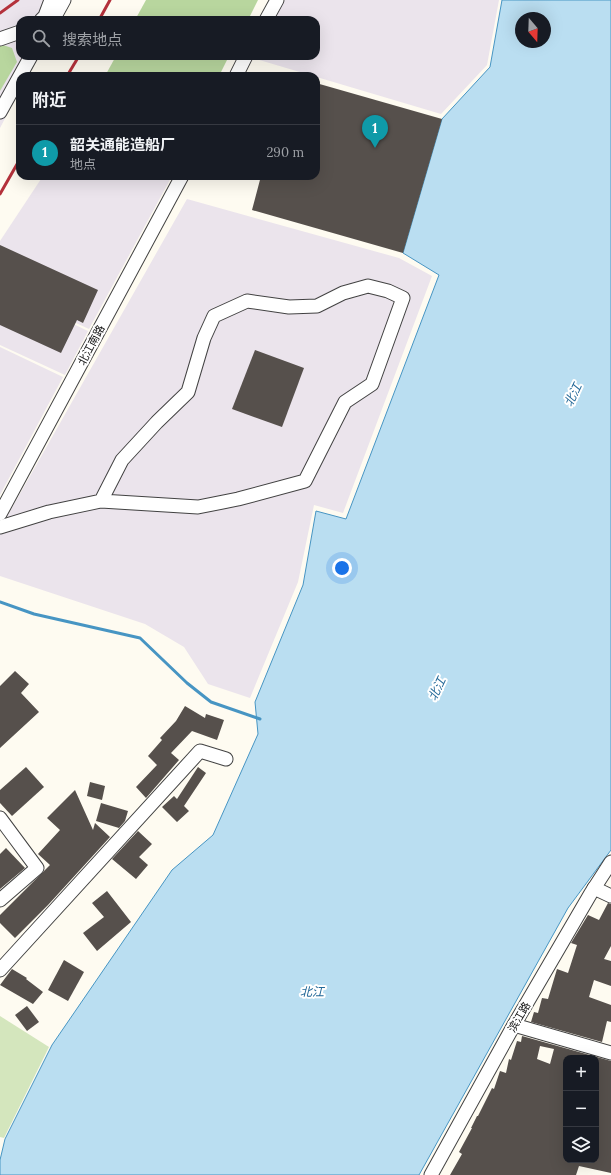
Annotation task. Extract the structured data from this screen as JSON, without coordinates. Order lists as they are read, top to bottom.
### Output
{
  "streets": {
    "street": ["北江南路", "滨江路"]
  },
  "water": ["北江"],
  "north": "bottom",
  "page": {
    "search": "搜索地点",
    "heading": "附近",
    "pins": "1",
    "list": [
      {
        "mark": "1",
        "name": "韶关通能造船厂",
        "note": "地点",
        "value": "290 m"
      }
    ],
    "map_buttons": ["+", "−"]
  }
}
